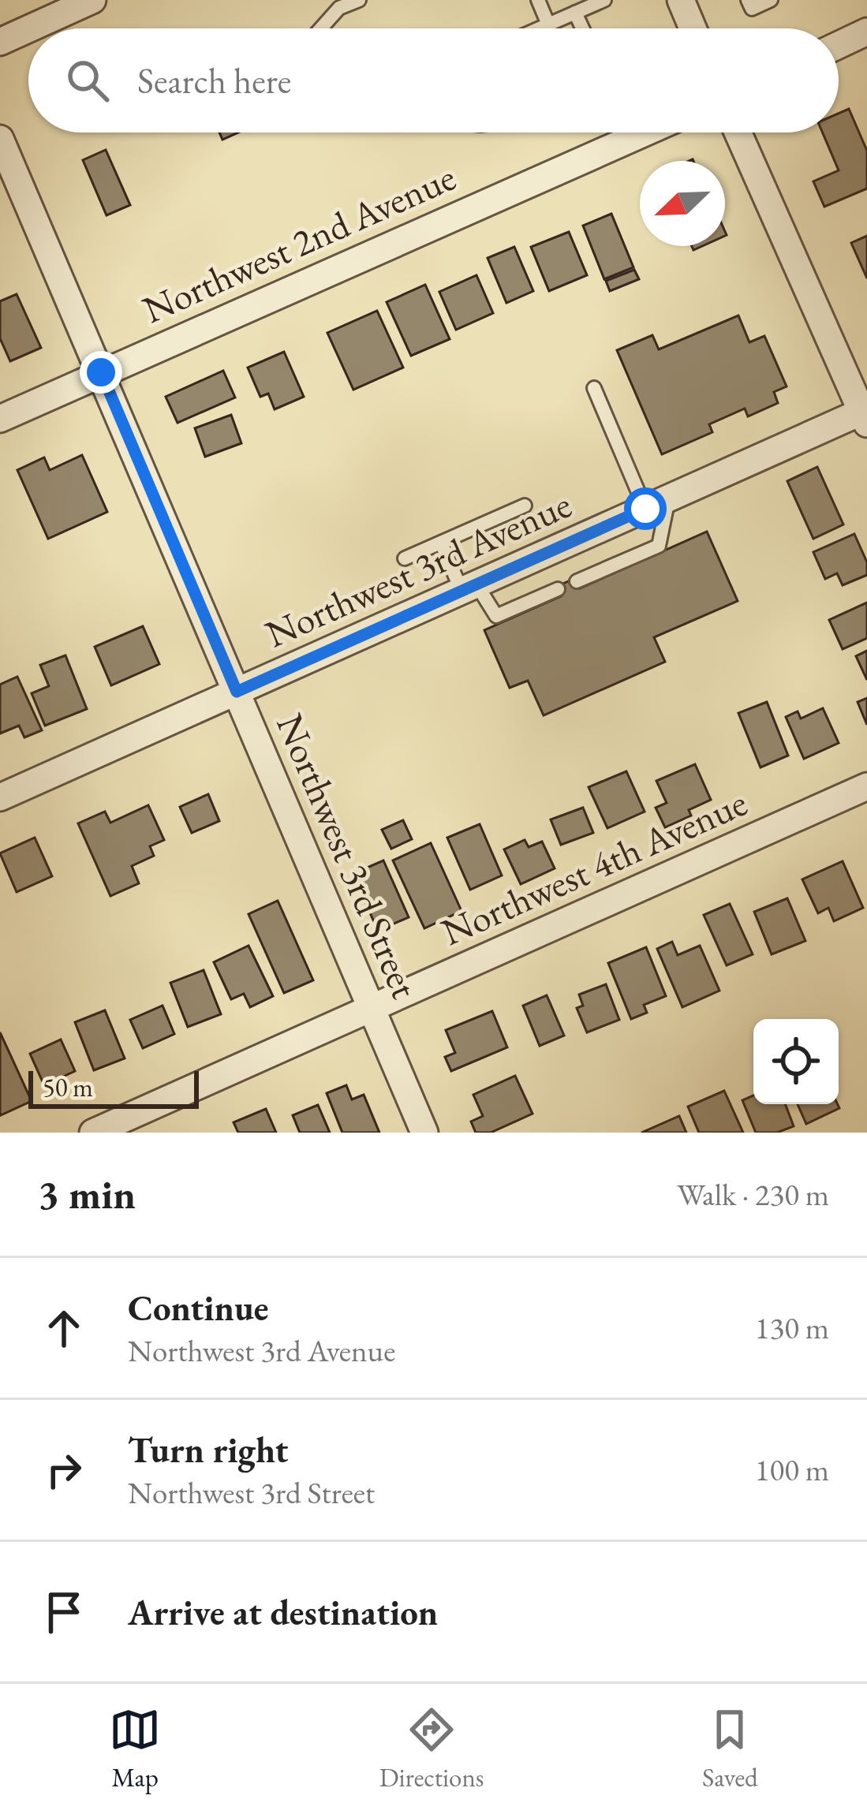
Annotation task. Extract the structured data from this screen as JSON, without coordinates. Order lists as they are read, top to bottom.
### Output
{
  "streets": {
    "street": [
      "Northwest 2nd Avenue",
      "Northwest 3rd Avenue",
      "Northwest 3rd Street",
      "Northwest 4th Avenue"
    ]
  },
  "crossings": [
    ["Northwest 2nd Avenue", "Northwest 3rd Street"],
    ["Northwest 3rd Avenue", "Northwest 3rd Street"],
    ["Northwest 3rd Street", "Northwest 4th Avenue"]
  ],
  "scale_bar": "50 m",
  "north": "bottom left",
  "page": {
    "search": "Search here",
    "scale": "50 m",
    "heading": ["3 min", "Walk · 230 m"],
    "list": [
      ["Continue", "Northwest 3rd Avenue", "130 m"],
      ["Turn right", "Northwest 3rd Street", "100 m"],
      "Arrive at destination"
    ],
    "nav": ["Map", "Directions", "Saved"]
  }
}
